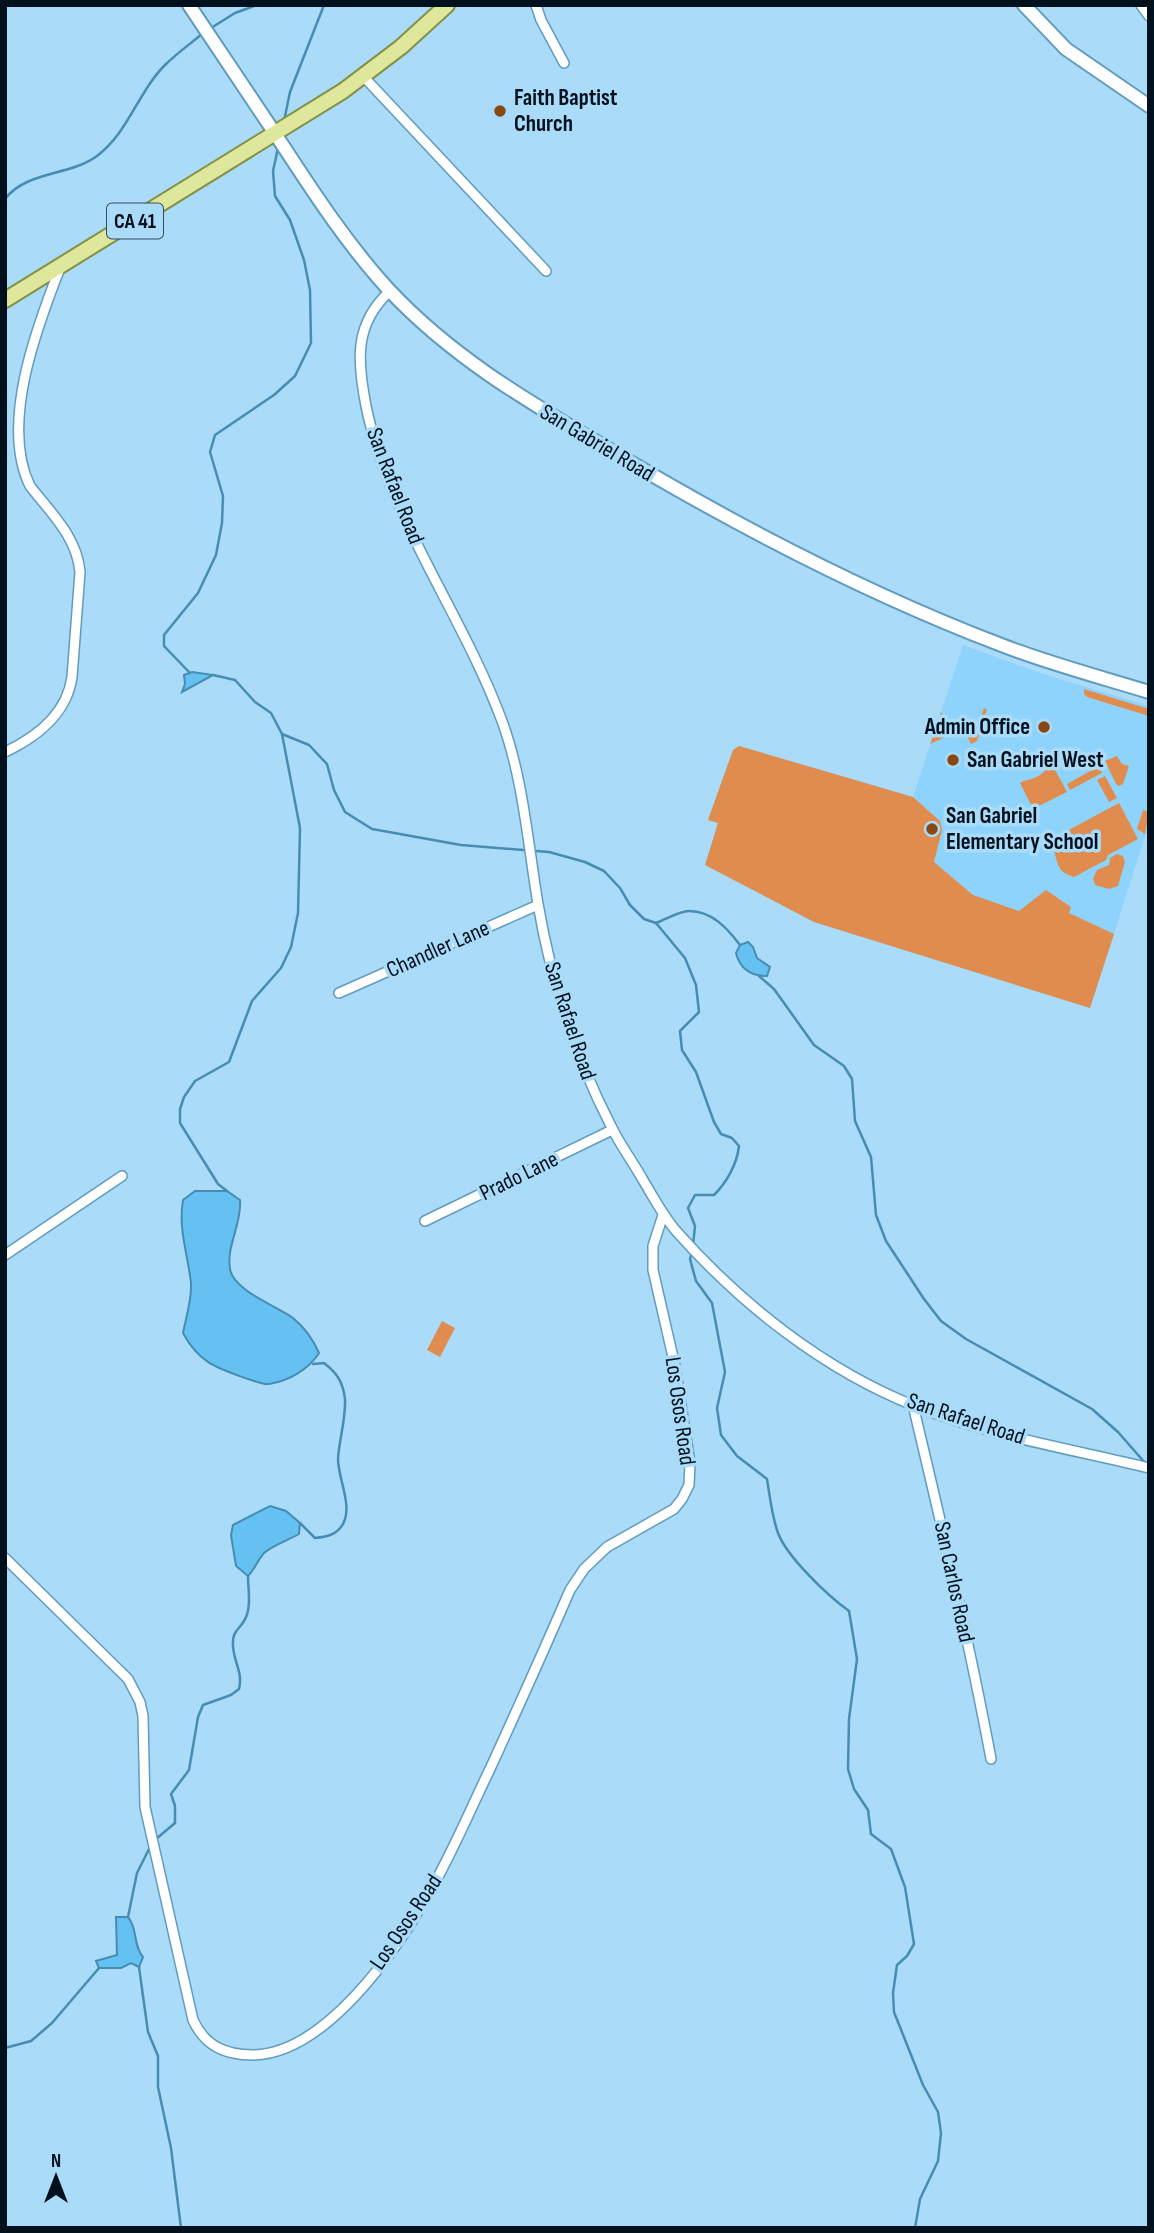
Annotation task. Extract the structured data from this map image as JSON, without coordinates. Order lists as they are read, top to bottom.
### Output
{
  "streets": {
    "main road": ["CA 41"],
    "street": [
      "San Gabriel Road",
      "San Rafael Road",
      "Chandler Lane",
      "Prado Lane",
      "Los Osos Road",
      "San Carlos Road"
    ]
  },
  "crossings": [
    ["CA 41", "San Gabriel Road"],
    ["San Gabriel Road", "San Rafael Road"],
    ["San Rafael Road", "Chandler Lane"],
    ["San Rafael Road", "Prado Lane"],
    ["San Rafael Road", "Los Osos Road"],
    ["San Rafael Road", "San Carlos Road"]
  ],
  "places": [
    "Faith Baptist Church",
    "Admin Office",
    "San Gabriel West",
    "San Gabriel Elementary School"
  ],
  "north": "top"
}
